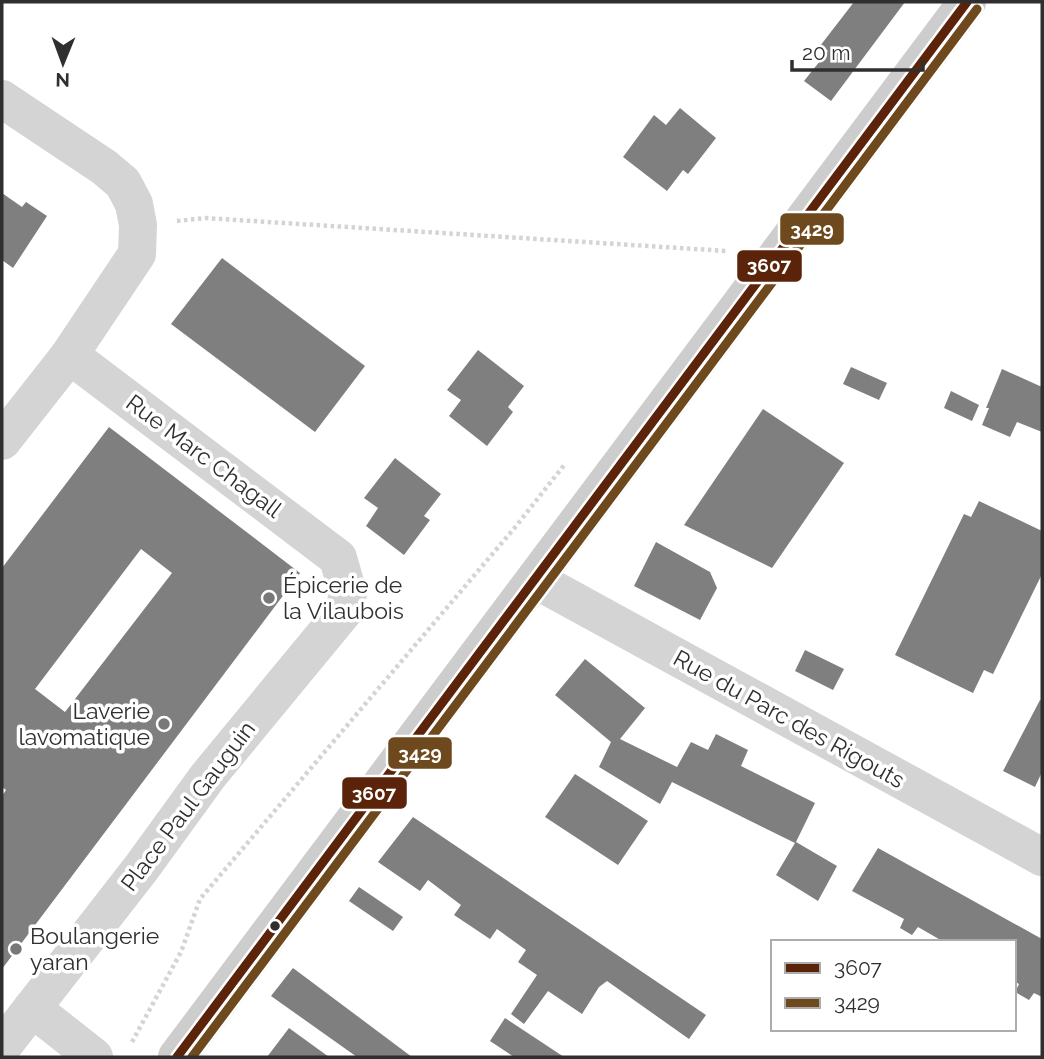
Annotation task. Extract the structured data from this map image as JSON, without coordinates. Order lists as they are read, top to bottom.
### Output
{
  "streets": {
    "street": ["Rue Marc Chagall", "Rue du Parc des Rigouts", "Place Paul Gauguin"]
  },
  "crossings": [
    ["Rue Marc Chagall", "Place Paul Gauguin"]
  ],
  "places": ["Épicerie de la Vilaubois", "Laverie lavomatique", "Boulangerie yaran"],
  "lines": ["transit line 3607", "transit line 3429"],
  "legend": ["3607", "3429"],
  "scale_bar": "20 m",
  "north": "bottom"
}
